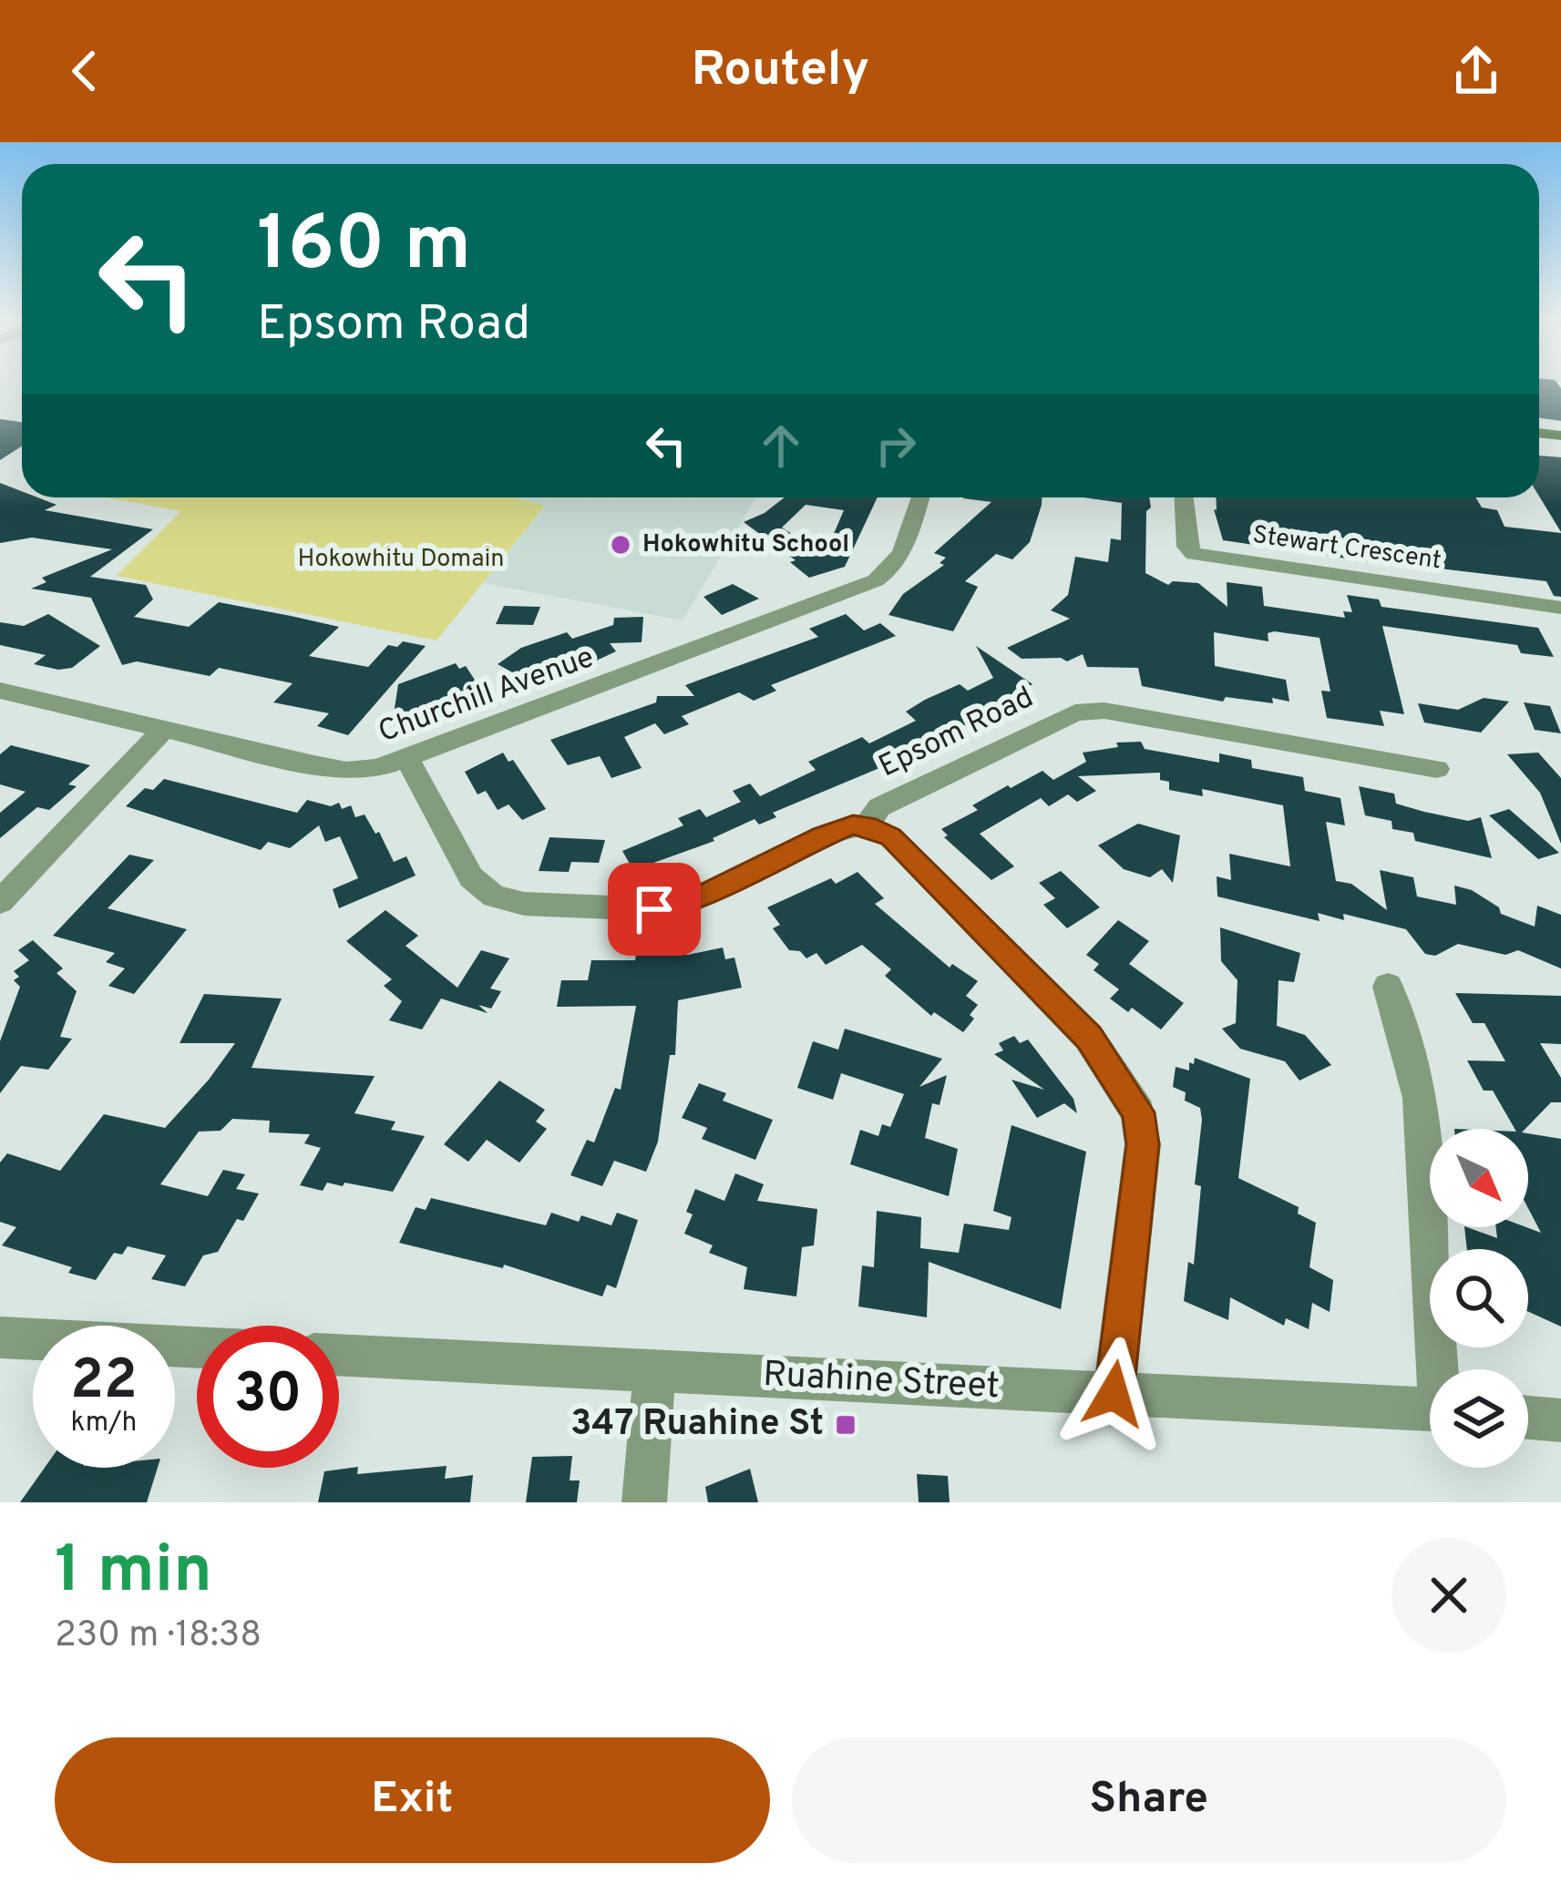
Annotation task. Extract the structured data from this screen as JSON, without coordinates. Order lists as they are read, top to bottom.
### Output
{
  "streets": {
    "street": [
      "Stewart Crescent",
      "Churchill Avenue",
      "Epsom Road",
      "Ruahine Street"
    ]
  },
  "crossings": [
    ["Churchill Avenue", "Epsom Road"]
  ],
  "parks": ["Hokowhitu Domain"],
  "places": {
    "other": ["Hokowhitu School"],
    "transit": ["347 Ruahine St"]
  },
  "north": "bottom right",
  "page": {
    "header": "Routely",
    "turn": ["160 m", "Epsom Road"],
    "speed": "22 km/h",
    "limit": "30",
    "heading": ["1 min", "230 m · 18:38"],
    "buttons": ["Exit", "Share"]
  }
}
